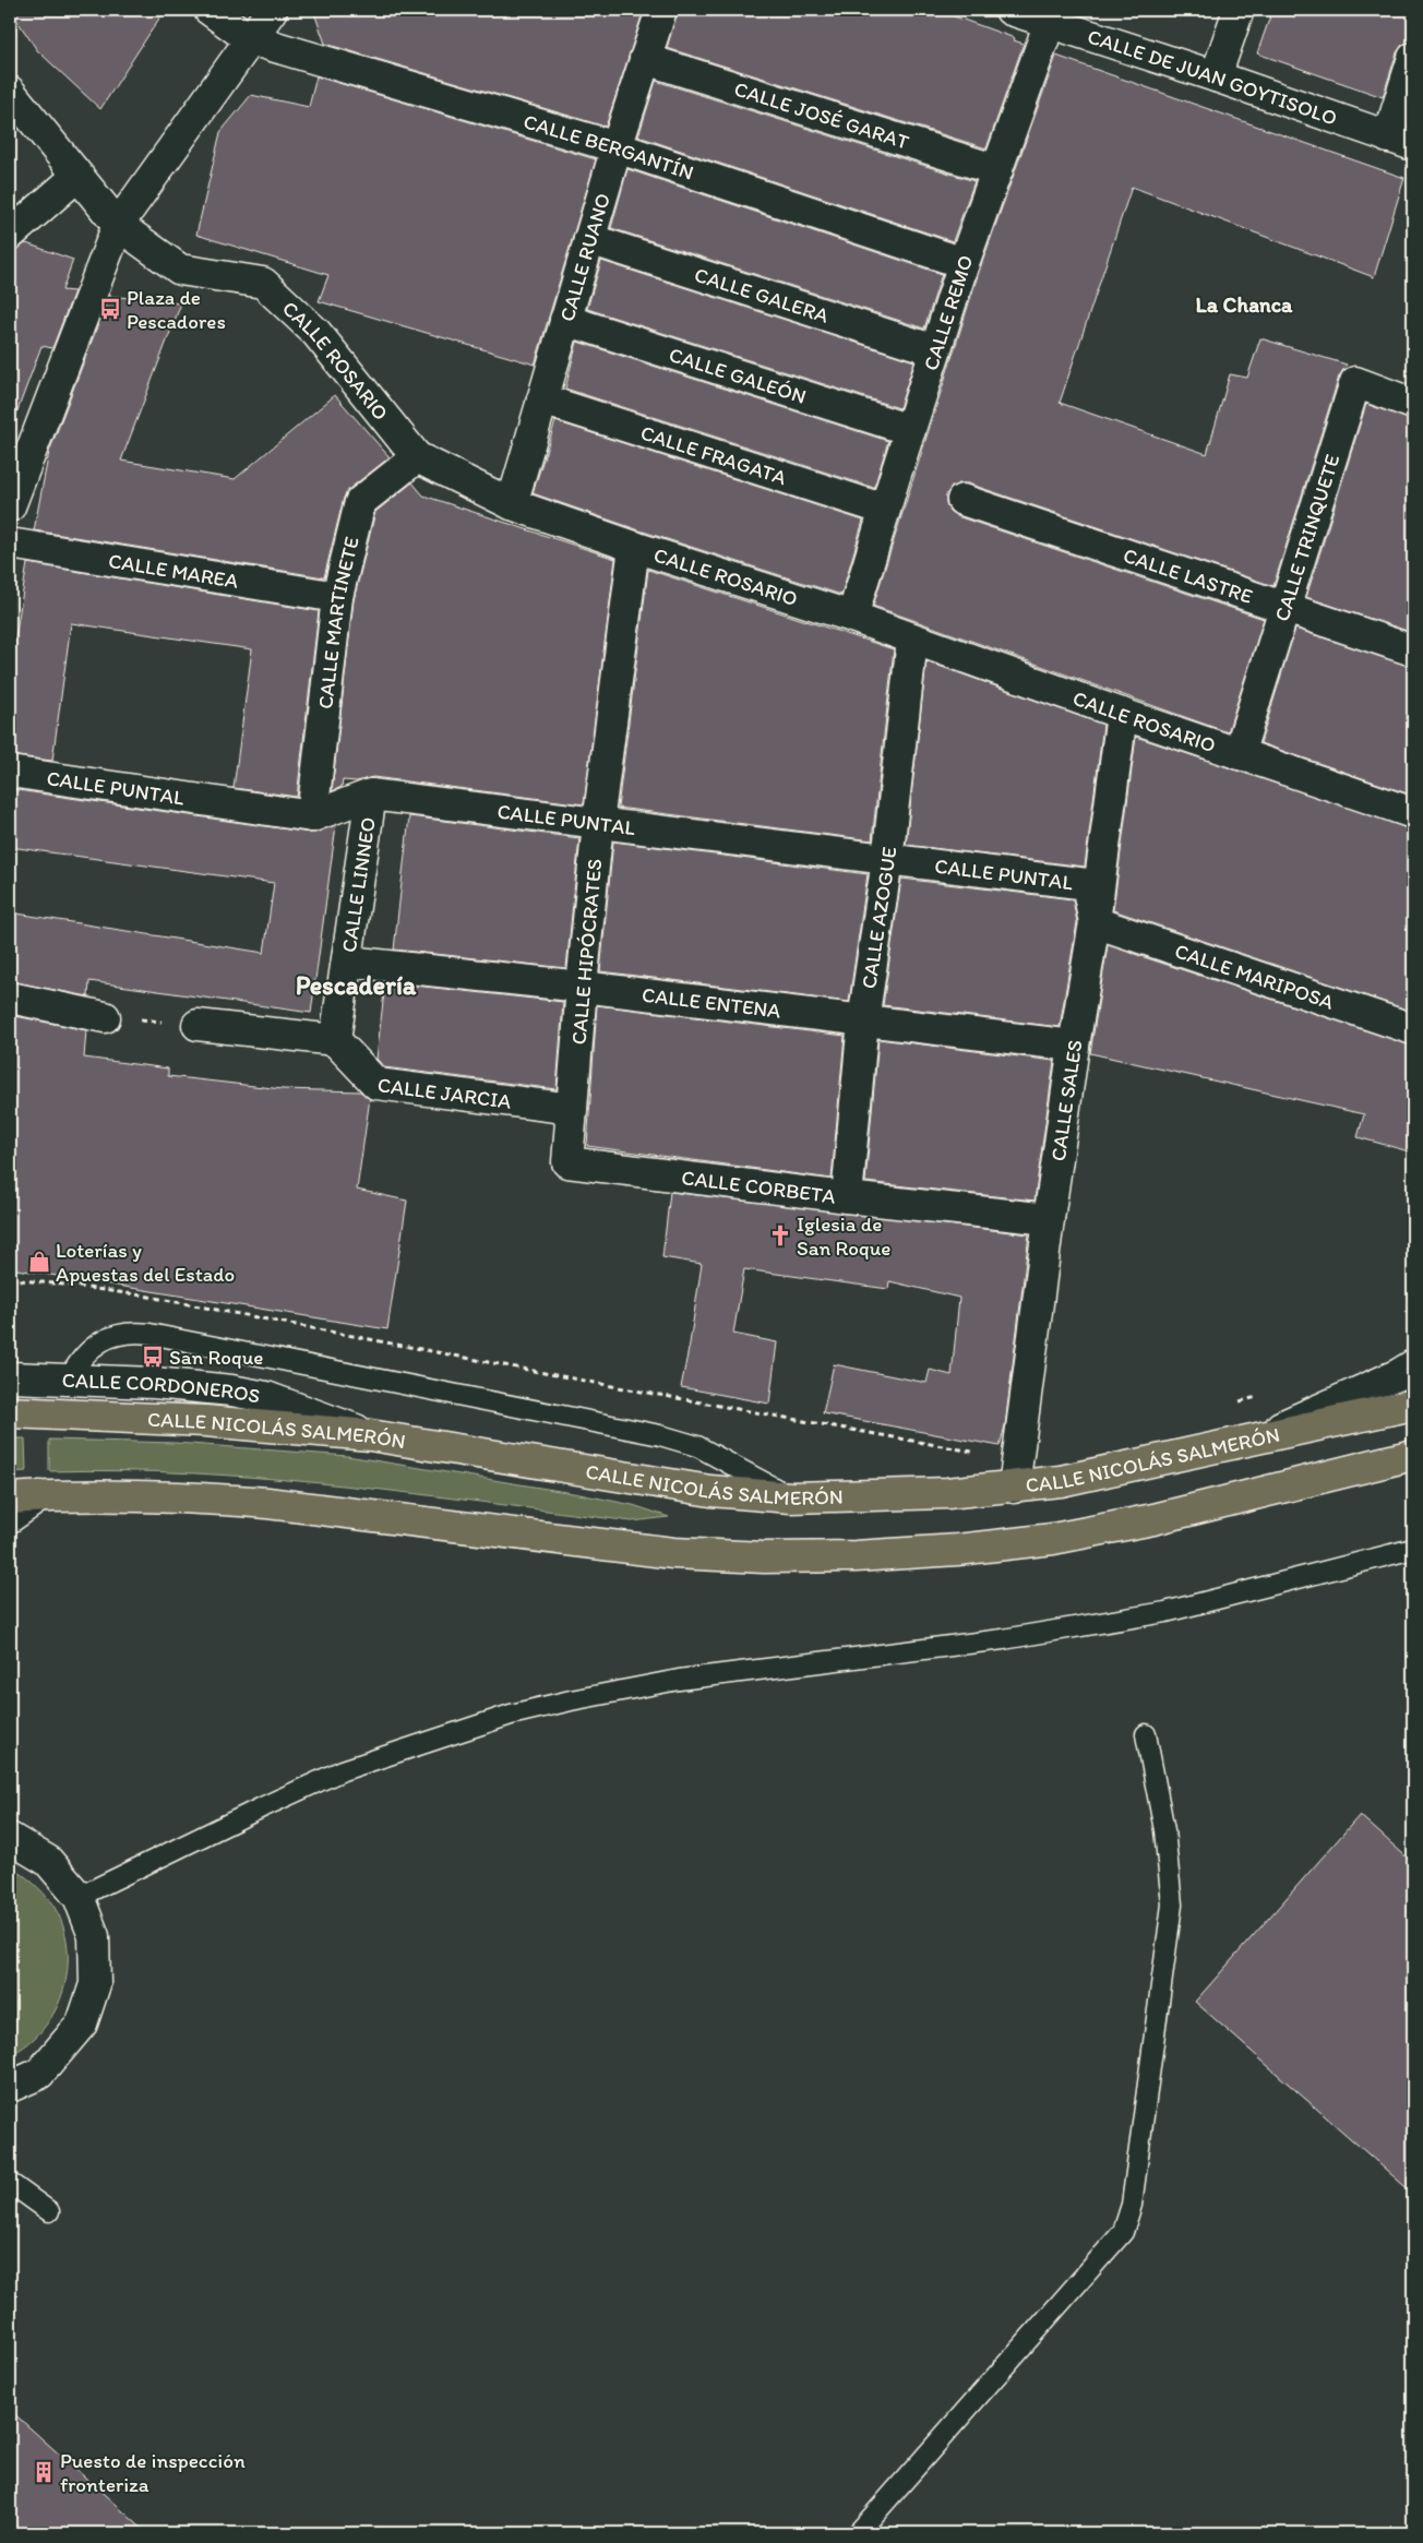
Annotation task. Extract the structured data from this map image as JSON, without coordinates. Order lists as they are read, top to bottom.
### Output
{
  "streets": {
    "highway": ["CALLE NICOLÁS SALMERÓN"],
    "street": [
      "CALLE DE JUAN GOYTISOLO",
      "CALLE JOSÉ GARAT",
      "CALLE BERGANTÍN",
      "CALLE RUANO",
      "CALLE GALERA",
      "CALLE REMO",
      "CALLE ROSARIO",
      "CALLE GALEÓN",
      "CALLE FRAGATA",
      "CALLE TRINQUETE",
      "CALLE MAREA",
      "CALLE LASTRE",
      "CALLE MARTINETE",
      "CALLE PUNTAL",
      "CALLE LINNEO",
      "CALLE AZOGUE",
      "CALLE HIPÓCRATES",
      "CALLE MARIPOSA",
      "CALLE ENTENA",
      "CALLE JARCIA",
      "CALLE SALES",
      "CALLE CORBETA",
      "CALLE CORDONEROS"
    ]
  },
  "crossings": [
    ["CALLE DE JUAN GOYTISOLO", "CALLE REMO"],
    ["CALLE JOSÉ GARAT", "CALLE RUANO"],
    ["CALLE JOSÉ GARAT", "CALLE REMO"],
    ["CALLE BERGANTÍN", "CALLE RUANO"],
    ["CALLE BERGANTÍN", "CALLE REMO"],
    ["CALLE RUANO", "CALLE GALERA"],
    ["CALLE RUANO", "CALLE ROSARIO"],
    ["CALLE RUANO", "CALLE GALEÓN"],
    ["CALLE RUANO", "CALLE FRAGATA"],
    ["CALLE GALERA", "CALLE REMO"],
    ["CALLE REMO", "CALLE ROSARIO"],
    ["CALLE REMO", "CALLE GALEÓN"],
    ["CALLE REMO", "CALLE FRAGATA"],
    ["CALLE ROSARIO", "CALLE TRINQUETE"],
    ["CALLE ROSARIO", "CALLE MARTINETE"],
    ["CALLE ROSARIO", "CALLE AZOGUE"],
    ["CALLE ROSARIO", "CALLE HIPÓCRATES"],
    ["CALLE ROSARIO", "CALLE SALES"],
    ["CALLE TRINQUETE", "CALLE LASTRE"],
    ["CALLE MAREA", "CALLE MARTINETE"],
    ["CALLE MARTINETE", "CALLE PUNTAL"],
    ["CALLE PUNTAL", "CALLE LINNEO"],
    ["CALLE PUNTAL", "CALLE AZOGUE"],
    ["CALLE PUNTAL", "CALLE HIPÓCRATES"],
    ["CALLE PUNTAL", "CALLE MARIPOSA"],
    ["CALLE PUNTAL", "CALLE SALES"],
    ["CALLE LINNEO", "CALLE ENTENA"],
    ["CALLE LINNEO", "CALLE JARCIA"],
    ["CALLE AZOGUE", "CALLE ENTENA"],
    ["CALLE AZOGUE", "CALLE CORBETA"],
    ["CALLE HIPÓCRATES", "CALLE ENTENA"],
    ["CALLE HIPÓCRATES", "CALLE JARCIA"],
    ["CALLE HIPÓCRATES", "CALLE CORBETA"],
    ["CALLE MARIPOSA", "CALLE SALES"],
    ["CALLE ENTENA", "CALLE SALES"],
    ["CALLE SALES", "CALLE CORBETA"],
    ["CALLE SALES", "CALLE NICOLÁS SALMERÓN"],
    ["CALLE CORDONEROS", "CALLE NICOLÁS SALMERÓN"]
  ],
  "districts": ["La Chanca", "Pescadería"],
  "places": {
    "bus stop": ["Plaza de Pescadores", "San Roque"],
    "church": ["Iglesia de San Roque"],
    "shop": ["Loterías y Apuestas del Estado"],
    "building": ["Puesto de inspección fronteriza"]
  }
}
